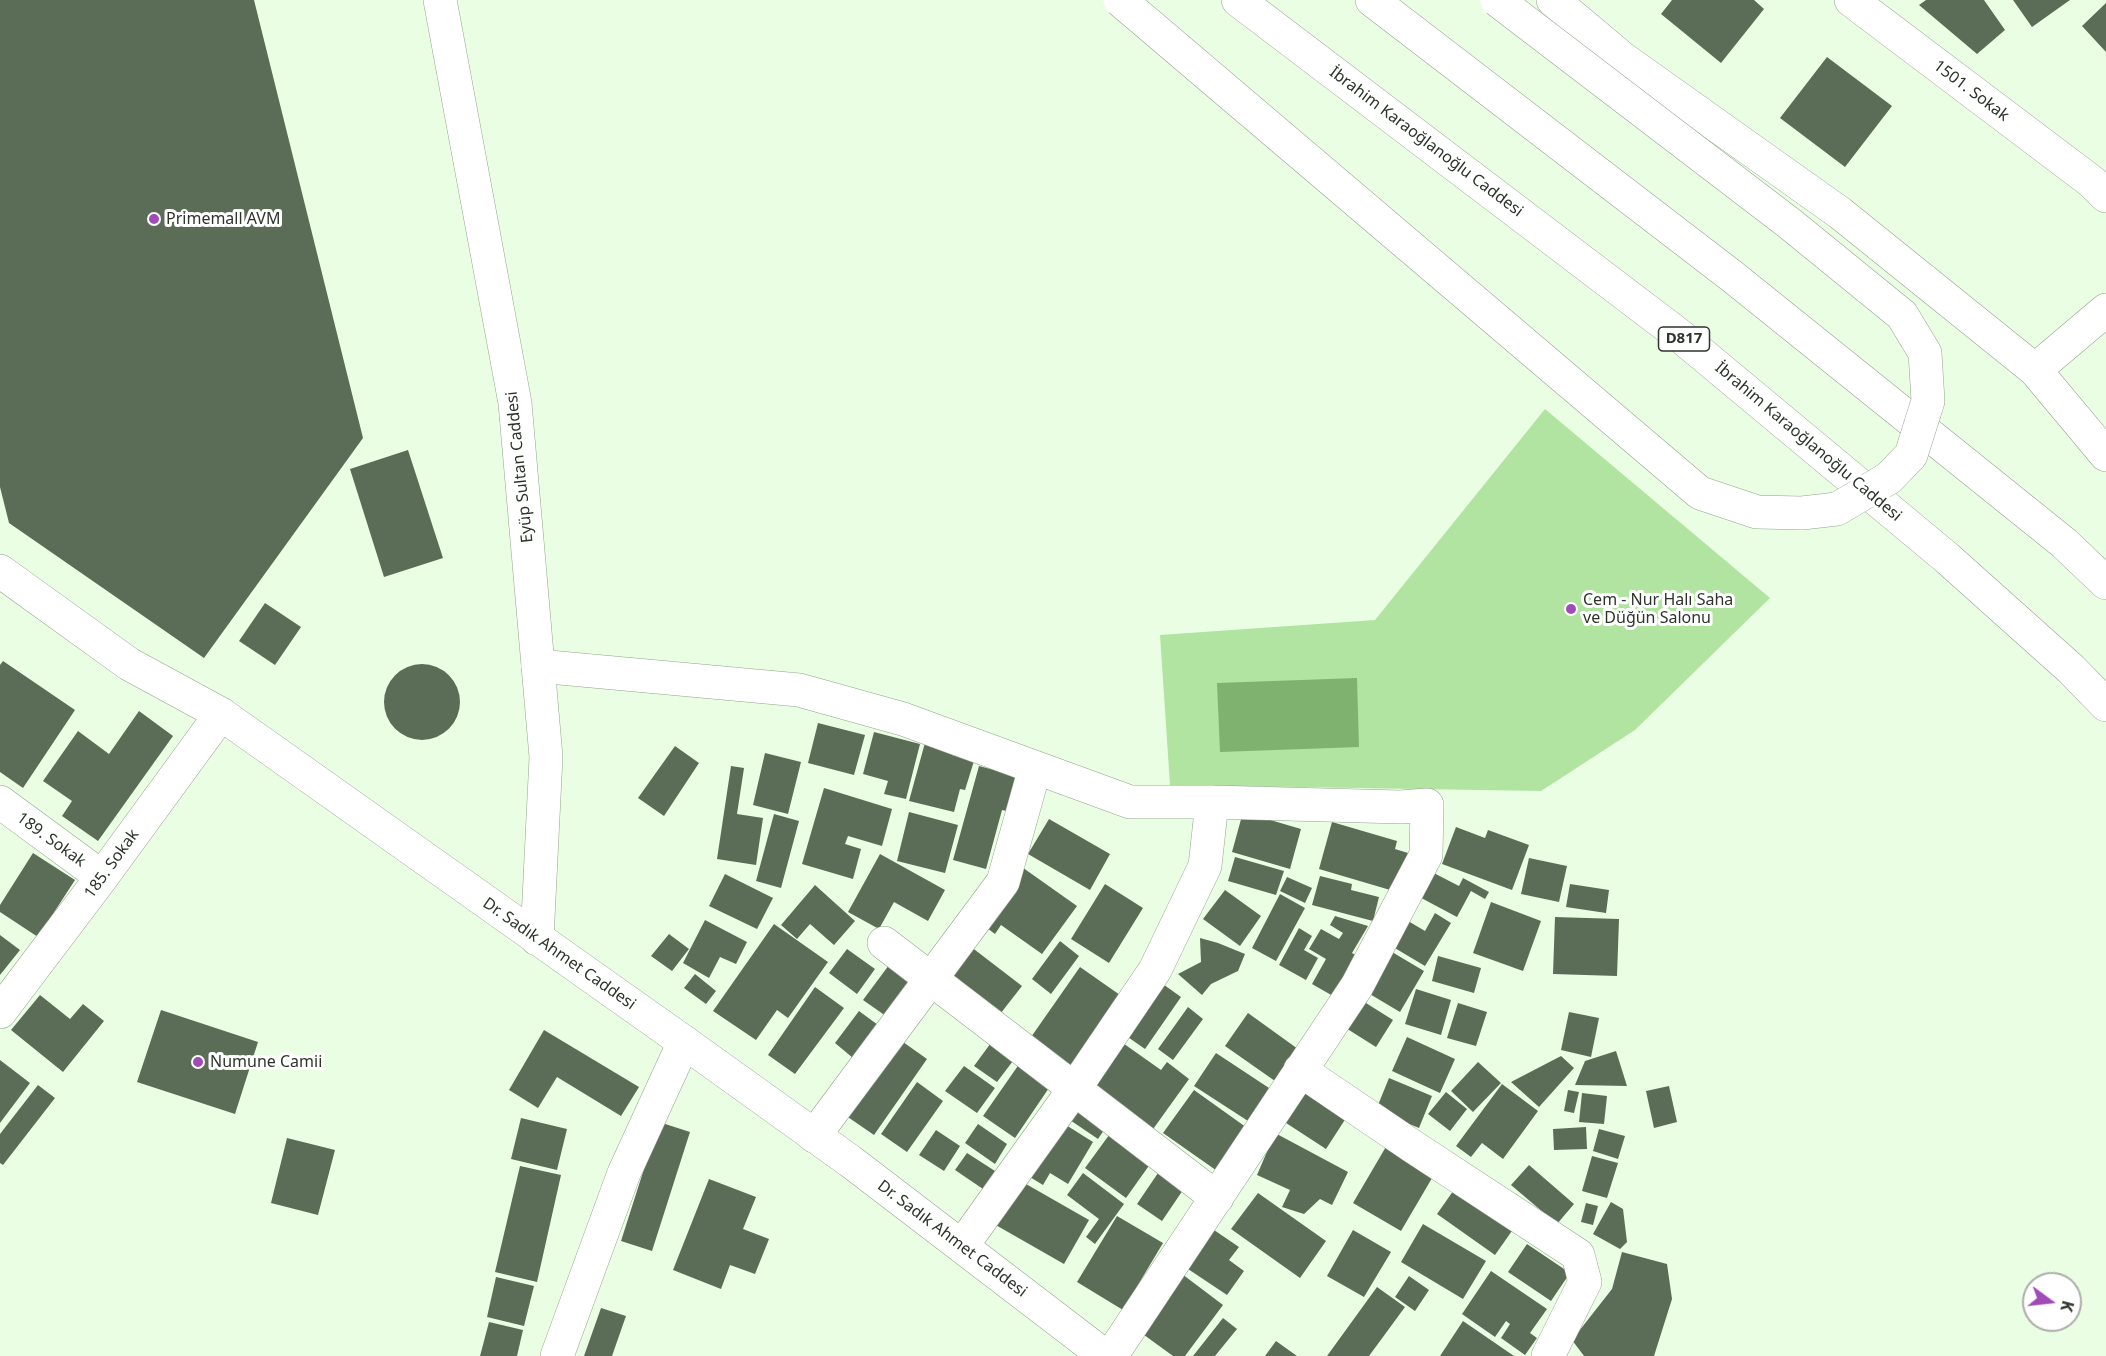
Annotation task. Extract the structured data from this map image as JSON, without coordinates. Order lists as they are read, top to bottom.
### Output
{
  "streets": {
    "main road": [
      "1501. Sokak",
      "İbrahim Karaoğlanoğlu Caddesi",
      "D817",
      "Eyüp Sultan Caddesi",
      "189. Sokak",
      "185. Sokak",
      "Dr. Sadık Ahmet Caddesi"
    ]
  },
  "crossings": [
    ["Eyüp Sultan Caddesi", "Dr. Sadık Ahmet Caddesi"],
    ["189. Sokak", "185. Sokak"],
    ["185. Sokak", "Dr. Sadık Ahmet Caddesi"]
  ],
  "places": ["Primemall AVM", "Cem - Nur Halı Saha ve Düğün Salonu", "Numune Camii"],
  "north": "right"
}
